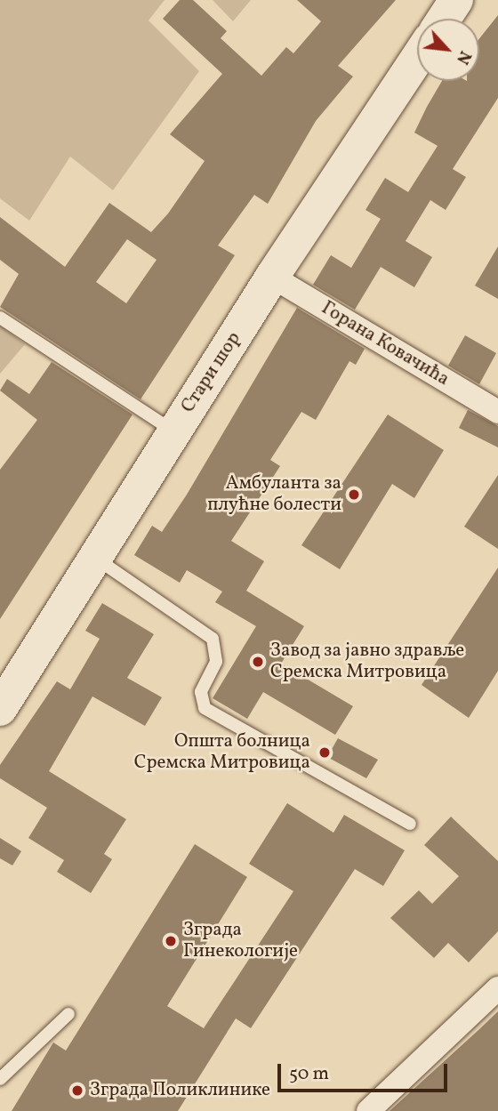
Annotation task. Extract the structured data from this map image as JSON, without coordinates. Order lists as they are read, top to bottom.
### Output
{
  "streets": {
    "main road": ["Стари шор"],
    "street": ["Горана Ковачића"]
  },
  "crossings": [
    ["Горана Ковачића", "Стари шор"]
  ],
  "places": [
    "Амбуланта за плућне болести",
    "Завод за јавно здравље Сремска Митровица",
    "Општа болница Сремска Митровица",
    "Зграда Гинекологије",
    "Зграда Поликлинике"
  ],
  "scale_bar": "50 m",
  "north": "bottom right"
}
